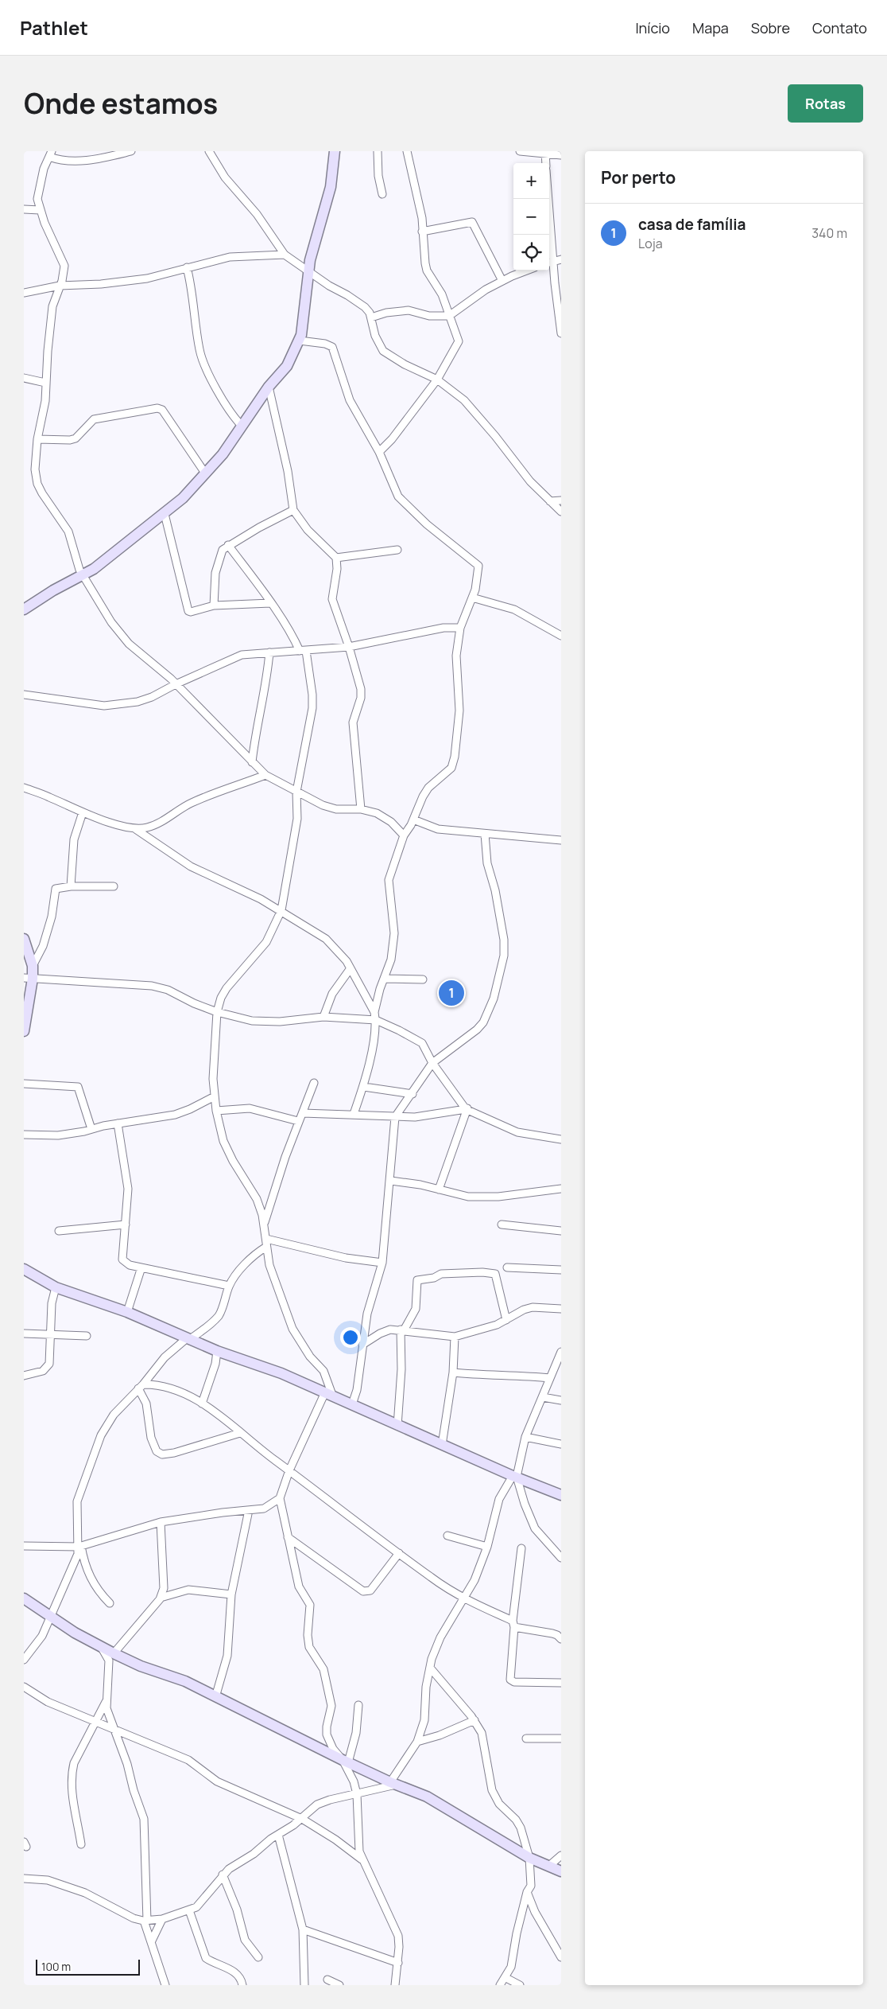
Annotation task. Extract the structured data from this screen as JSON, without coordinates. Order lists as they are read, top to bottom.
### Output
{
  "scale_bar": "100 m",
  "page": {
    "header": "Pathlet",
    "nav": [
      "Início",
      "Mapa",
      "Sobre",
      "Contato"
    ],
    "title": "Onde estamos",
    "buttons": "Rotas",
    "heading": "Por perto",
    "map_buttons": ["+", "−"],
    "list": [
      {
        "mark": "1",
        "name": "casa de família",
        "note": "Loja",
        "value": "340 m"
      }
    ],
    "pins": "1",
    "scale": "100 m"
  }
}
